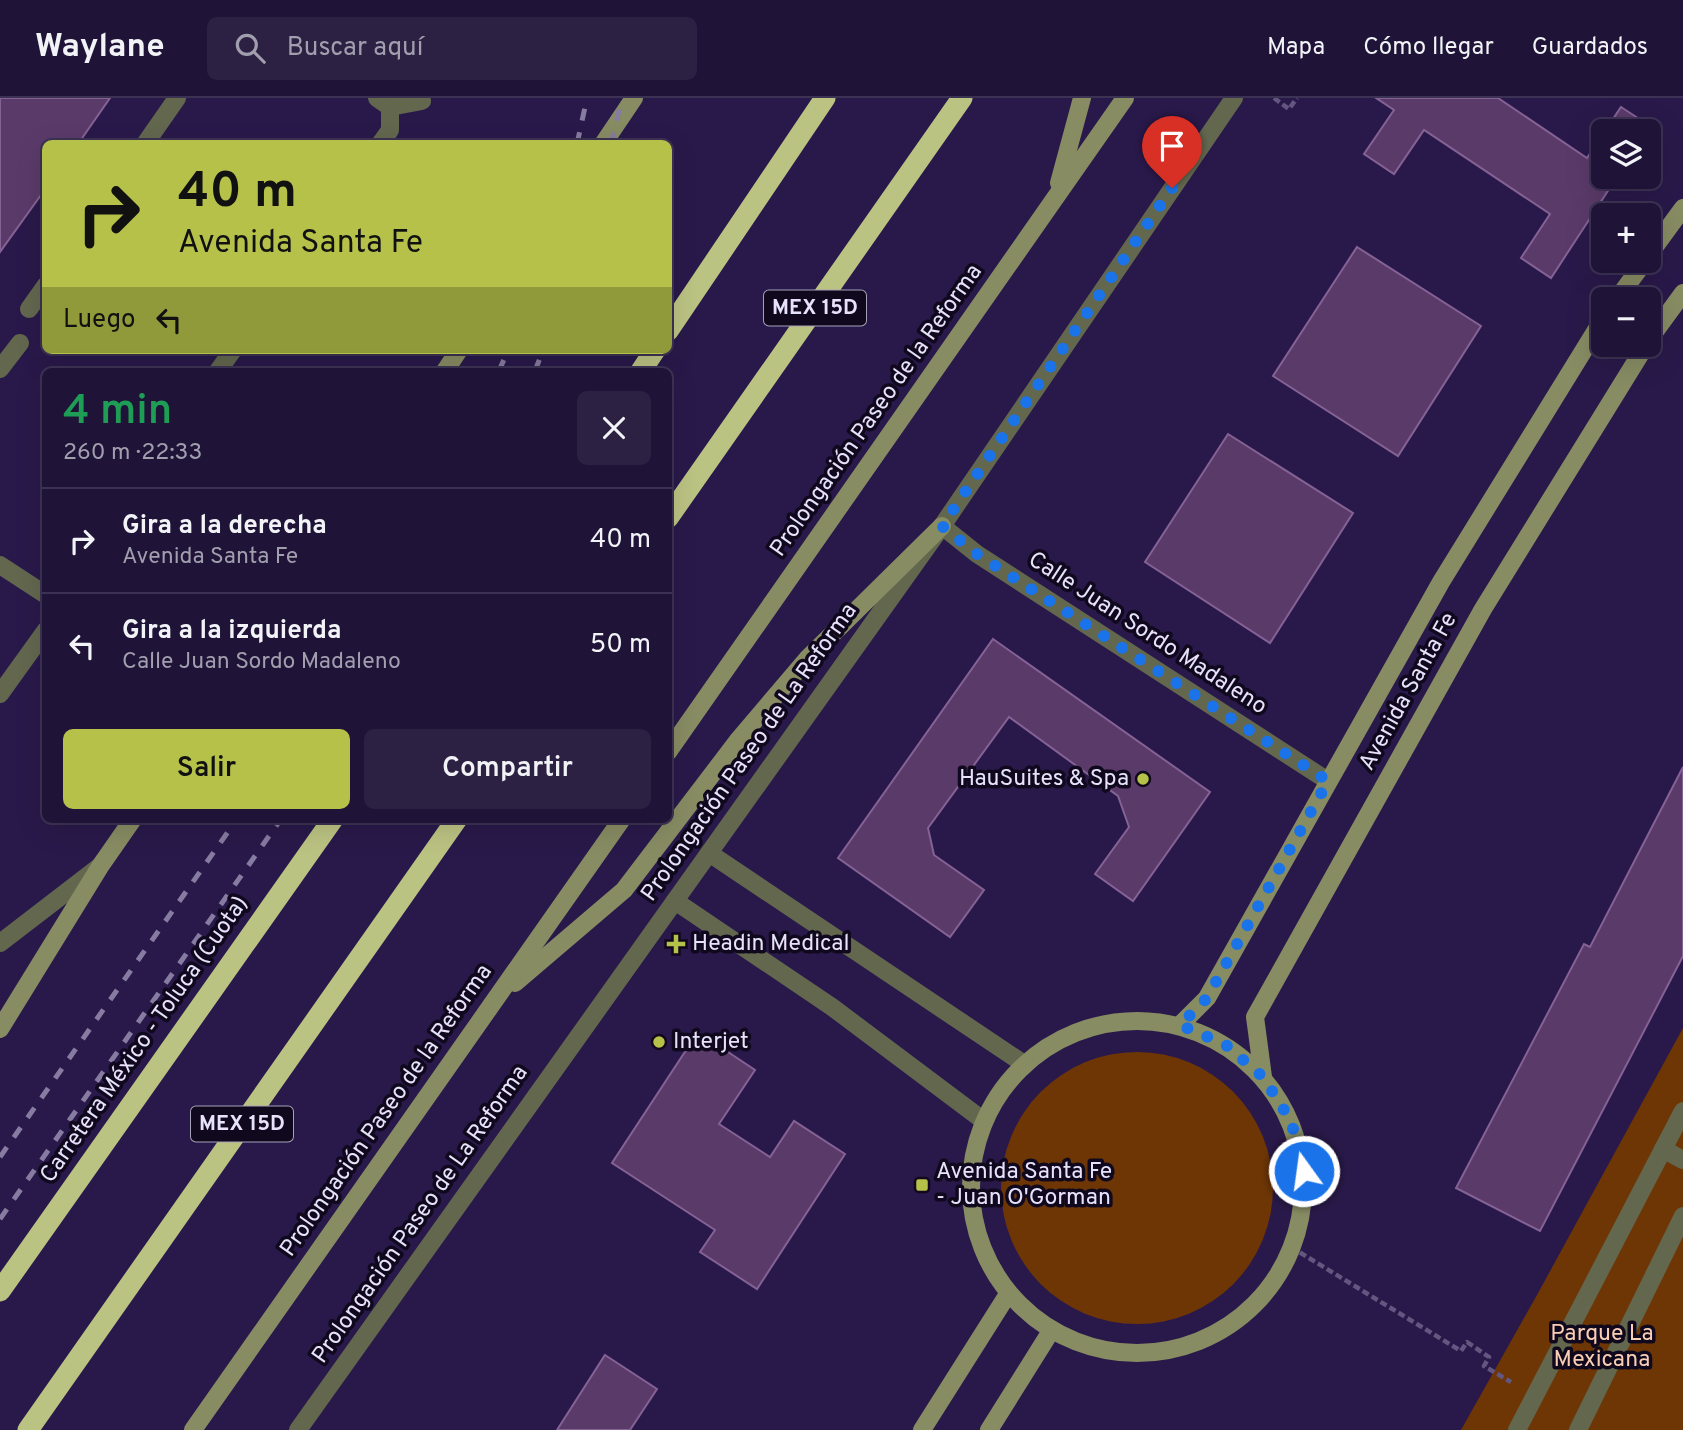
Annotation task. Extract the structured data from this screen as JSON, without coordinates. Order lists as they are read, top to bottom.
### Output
{
  "streets": {
    "highway": ["MEX 15D", "Carretera México - Toluca (Cuota)"],
    "street": [
      "Prolongación Paseo de la Reforma",
      "Calle Juan Sordo Madaleno",
      "Avenida Santa Fe",
      "Prolongación Paseo de La Reforma"
    ]
  },
  "crossings": [
    ["Calle Juan Sordo Madaleno", "Avenida Santa Fe"],
    ["Calle Juan Sordo Madaleno", "Prolongación Paseo de La Reforma"]
  ],
  "parks": ["Parque La Mexicana"],
  "places": {
    "other": ["HauSuites & Spa", "Interjet"],
    "health": ["Headin Medical"],
    "transit": ["Avenida Santa Fe - Juan O'Gorman"]
  },
  "page": {
    "header": "Waylane",
    "search": "Buscar aquí",
    "nav": ["Mapa", "Cómo llegar", "Guardados"],
    "map_buttons": ["+", "−"],
    "turn": ["40 m", "Avenida Santa Fe"],
    "then": "Luego",
    "heading": ["4 min", "260 m · 22:33"],
    "list": [
      {
        "name": "Gira a la derecha",
        "note": "Avenida Santa Fe",
        "value": "40 m"
      },
      {
        "name": "Gira a la izquierda",
        "note": "Calle Juan Sordo Madaleno",
        "value": "50 m"
      }
    ],
    "buttons": ["Salir", "Compartir"]
  }
}
